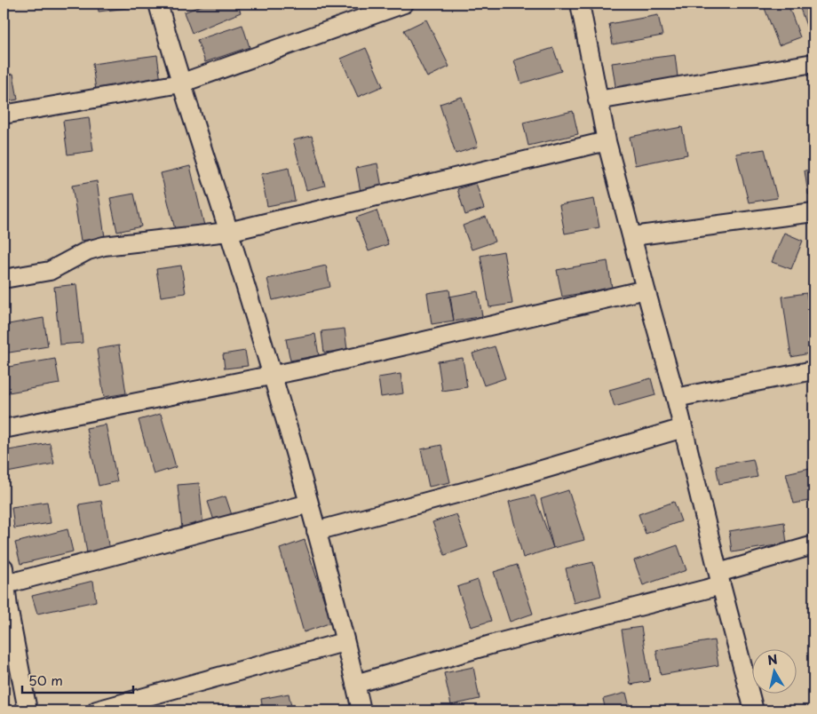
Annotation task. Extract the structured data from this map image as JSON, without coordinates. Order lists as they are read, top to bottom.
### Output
{
  "scale_bar": "50 m",
  "north": "top"
}
